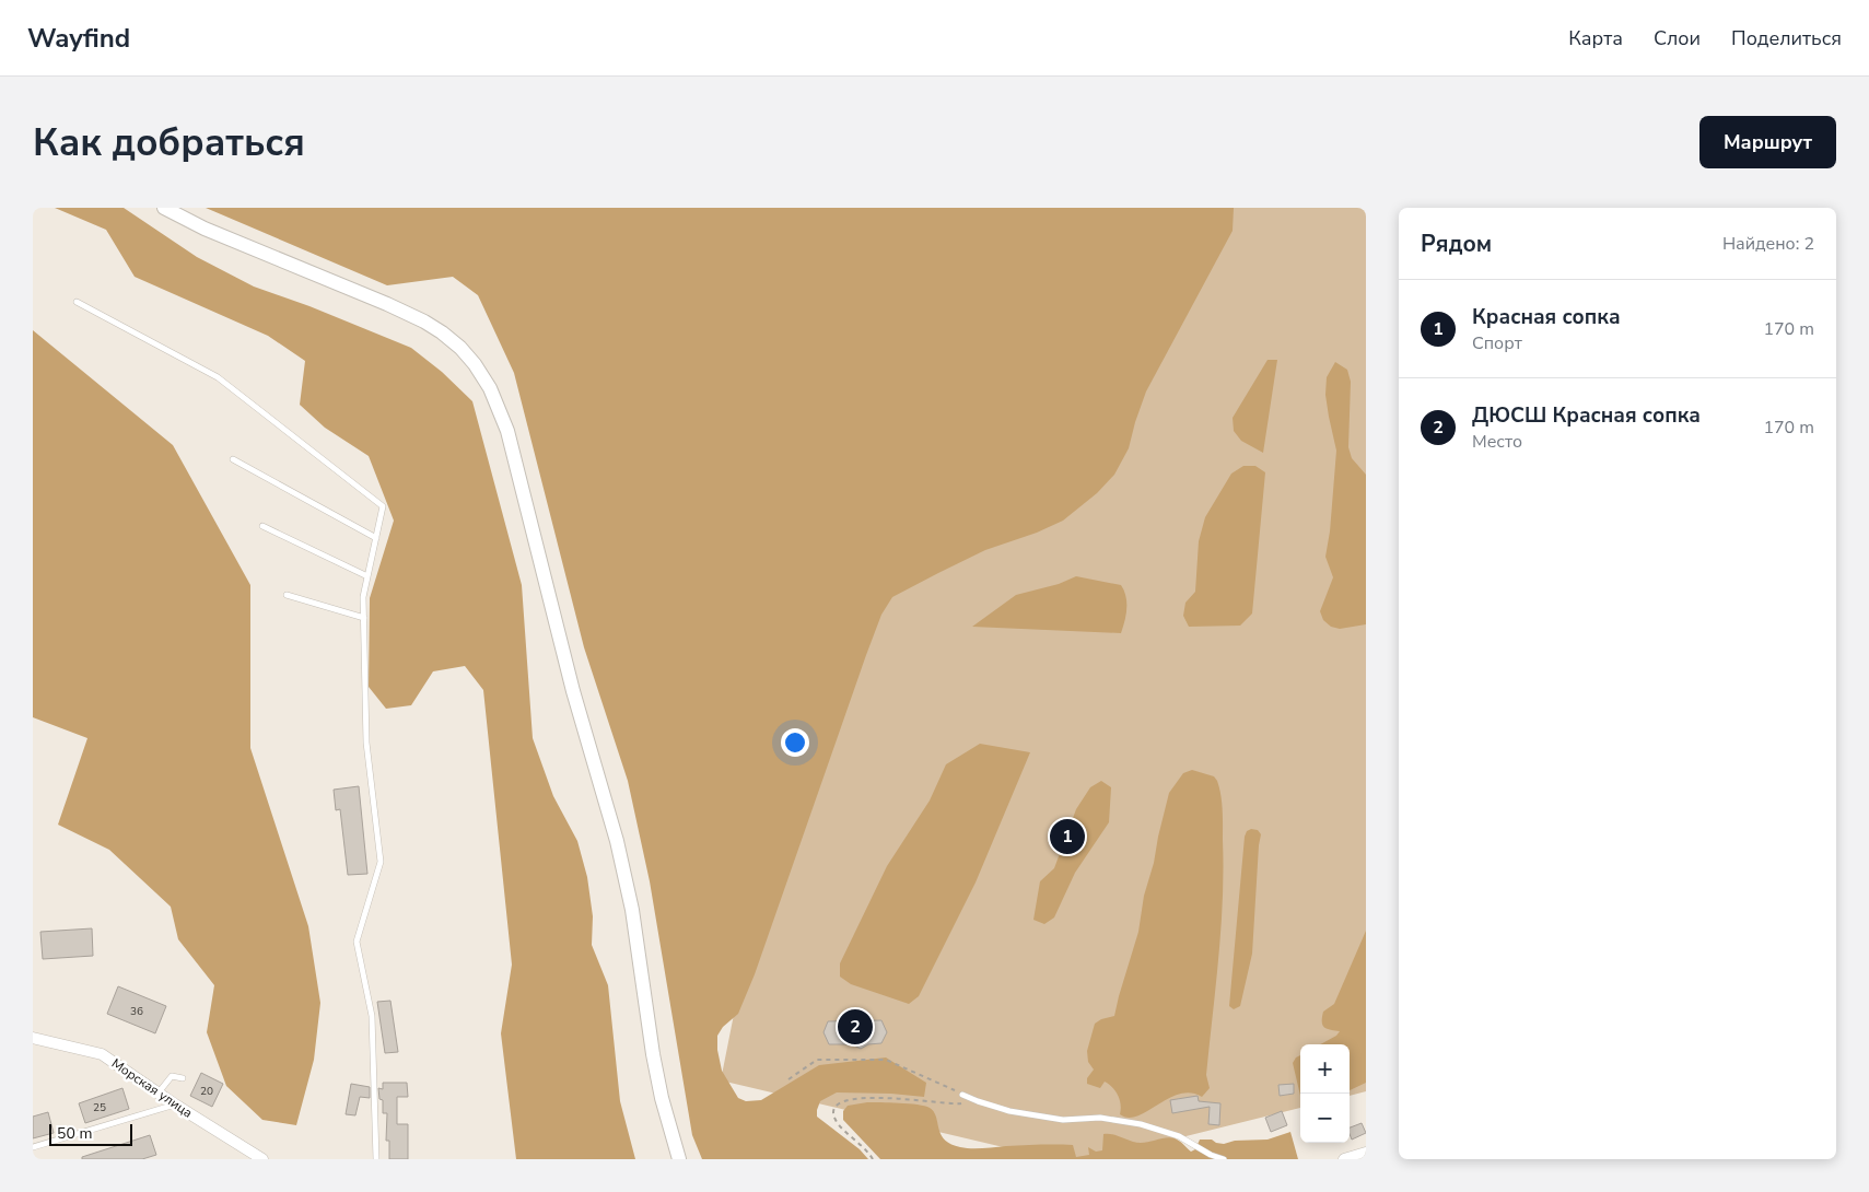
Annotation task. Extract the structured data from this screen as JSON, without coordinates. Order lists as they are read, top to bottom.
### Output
{
  "streets": {
    "street": ["Морская улица"]
  },
  "house_numbers": ["36", "20", "25"],
  "scale_bar": "50 m",
  "page": {
    "header": "Wayfind",
    "nav": ["Карта", "Слои", "Поделиться"],
    "buttons": "Маршрут",
    "title": "Как добраться",
    "heading": ["Рядом", "Найдено: 2"],
    "list": [
      {
        "mark": "1",
        "name": "Красная сопка",
        "note": "Спорт",
        "value": "170 m"
      },
      {
        "mark": "2",
        "name": "ДЮСШ Красная сопка",
        "note": "Место",
        "value": "170 m"
      }
    ],
    "pins": ["1", "2"],
    "map_buttons": ["+", "−"],
    "scale": "50 m"
  }
}
